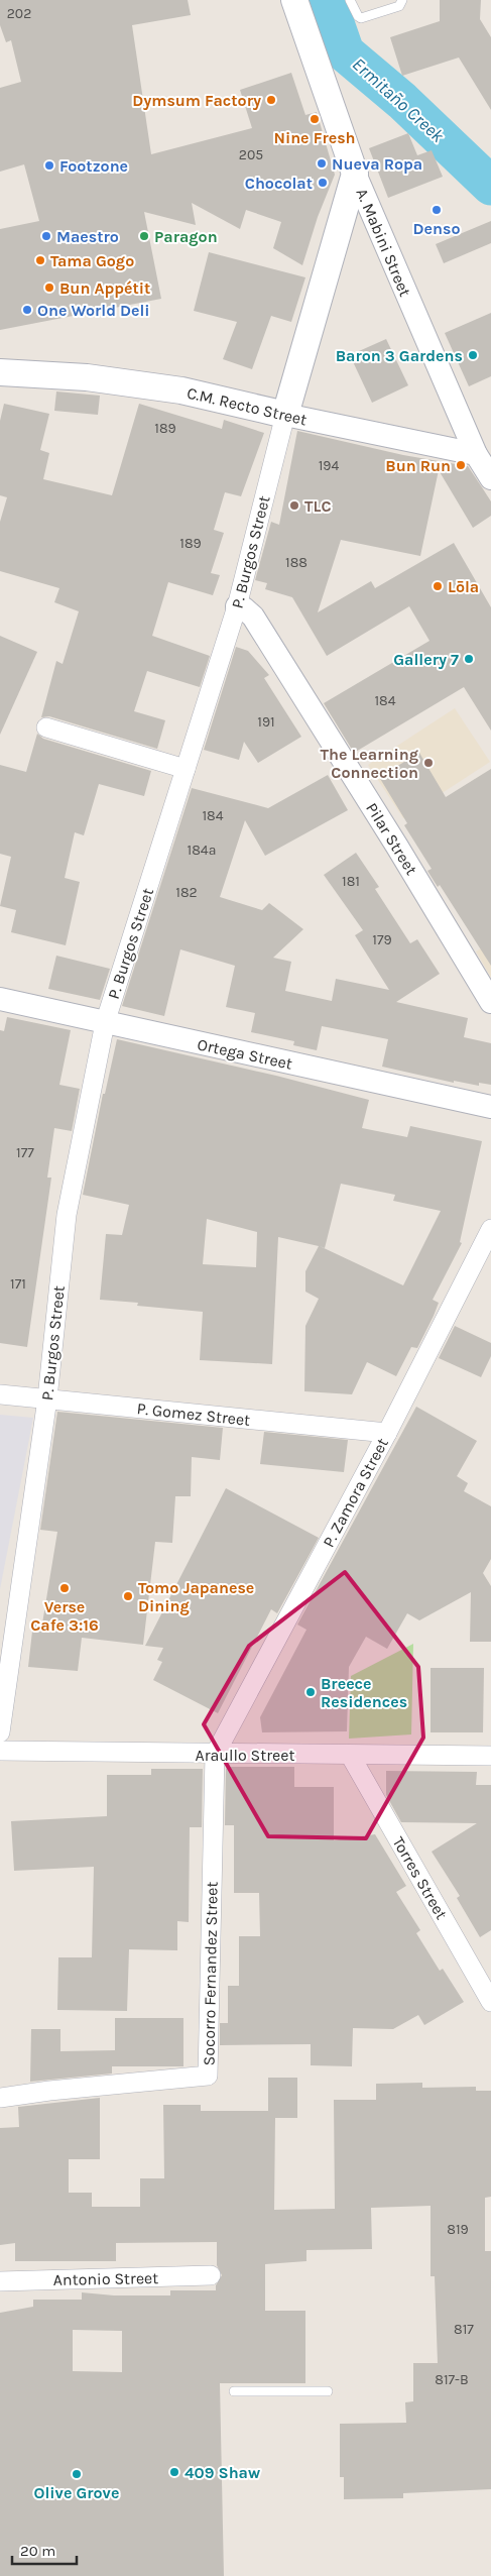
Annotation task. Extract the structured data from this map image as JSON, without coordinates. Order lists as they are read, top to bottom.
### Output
{
  "streets": {
    "main road": ["A. Mabini Street", "C.M. Recto Street", "P. Burgos Street"],
    "street": [
      "Pilar Street",
      "Ortega Street",
      "P. Gomez Street",
      "P. Zamora Street",
      "Araullo Street",
      "Torres Street",
      "Socorro Fernandez Street",
      "Antonio Street"
    ]
  },
  "crossings": [
    ["A. Mabini Street", "C.M. Recto Street"],
    ["A. Mabini Street", "P. Burgos Street"],
    ["C.M. Recto Street", "P. Burgos Street"],
    ["P. Burgos Street", "Pilar Street"],
    ["P. Burgos Street", "Ortega Street"],
    ["P. Burgos Street", "P. Gomez Street"],
    ["P. Gomez Street", "P. Zamora Street"],
    ["P. Zamora Street", "Araullo Street"],
    ["P. Zamora Street", "Socorro Fernandez Street"],
    ["Araullo Street", "Torres Street"],
    ["Araullo Street", "Socorro Fernandez Street"]
  ],
  "water": ["Ermitaño Creek"],
  "places": [
    "Dymsum Factory",
    "Nine Fresh",
    "Nueva Ropa",
    "Footzone",
    "Chocolat",
    "Denso",
    "Maestro",
    "Paragon",
    "Tama Gogo",
    "Bun Appétit",
    "One World Deli",
    "Baron 3 Gardens",
    "Bun Run",
    "TLC",
    "Lōla",
    "Gallery 7",
    "The Learning Connection",
    "Verse Cafe 3:16",
    "Tomo Japanese Dining",
    "Breece Residences",
    "409 Shaw",
    "Olive Grove"
  ],
  "house_numbers": [
    "202",
    "205",
    "189",
    "194",
    "189",
    "188",
    "184",
    "191",
    "184",
    "184a",
    "181",
    "182",
    "179",
    "177",
    "171",
    "819",
    "817",
    "817-B"
  ],
  "scale_bar": "20 m"
}
